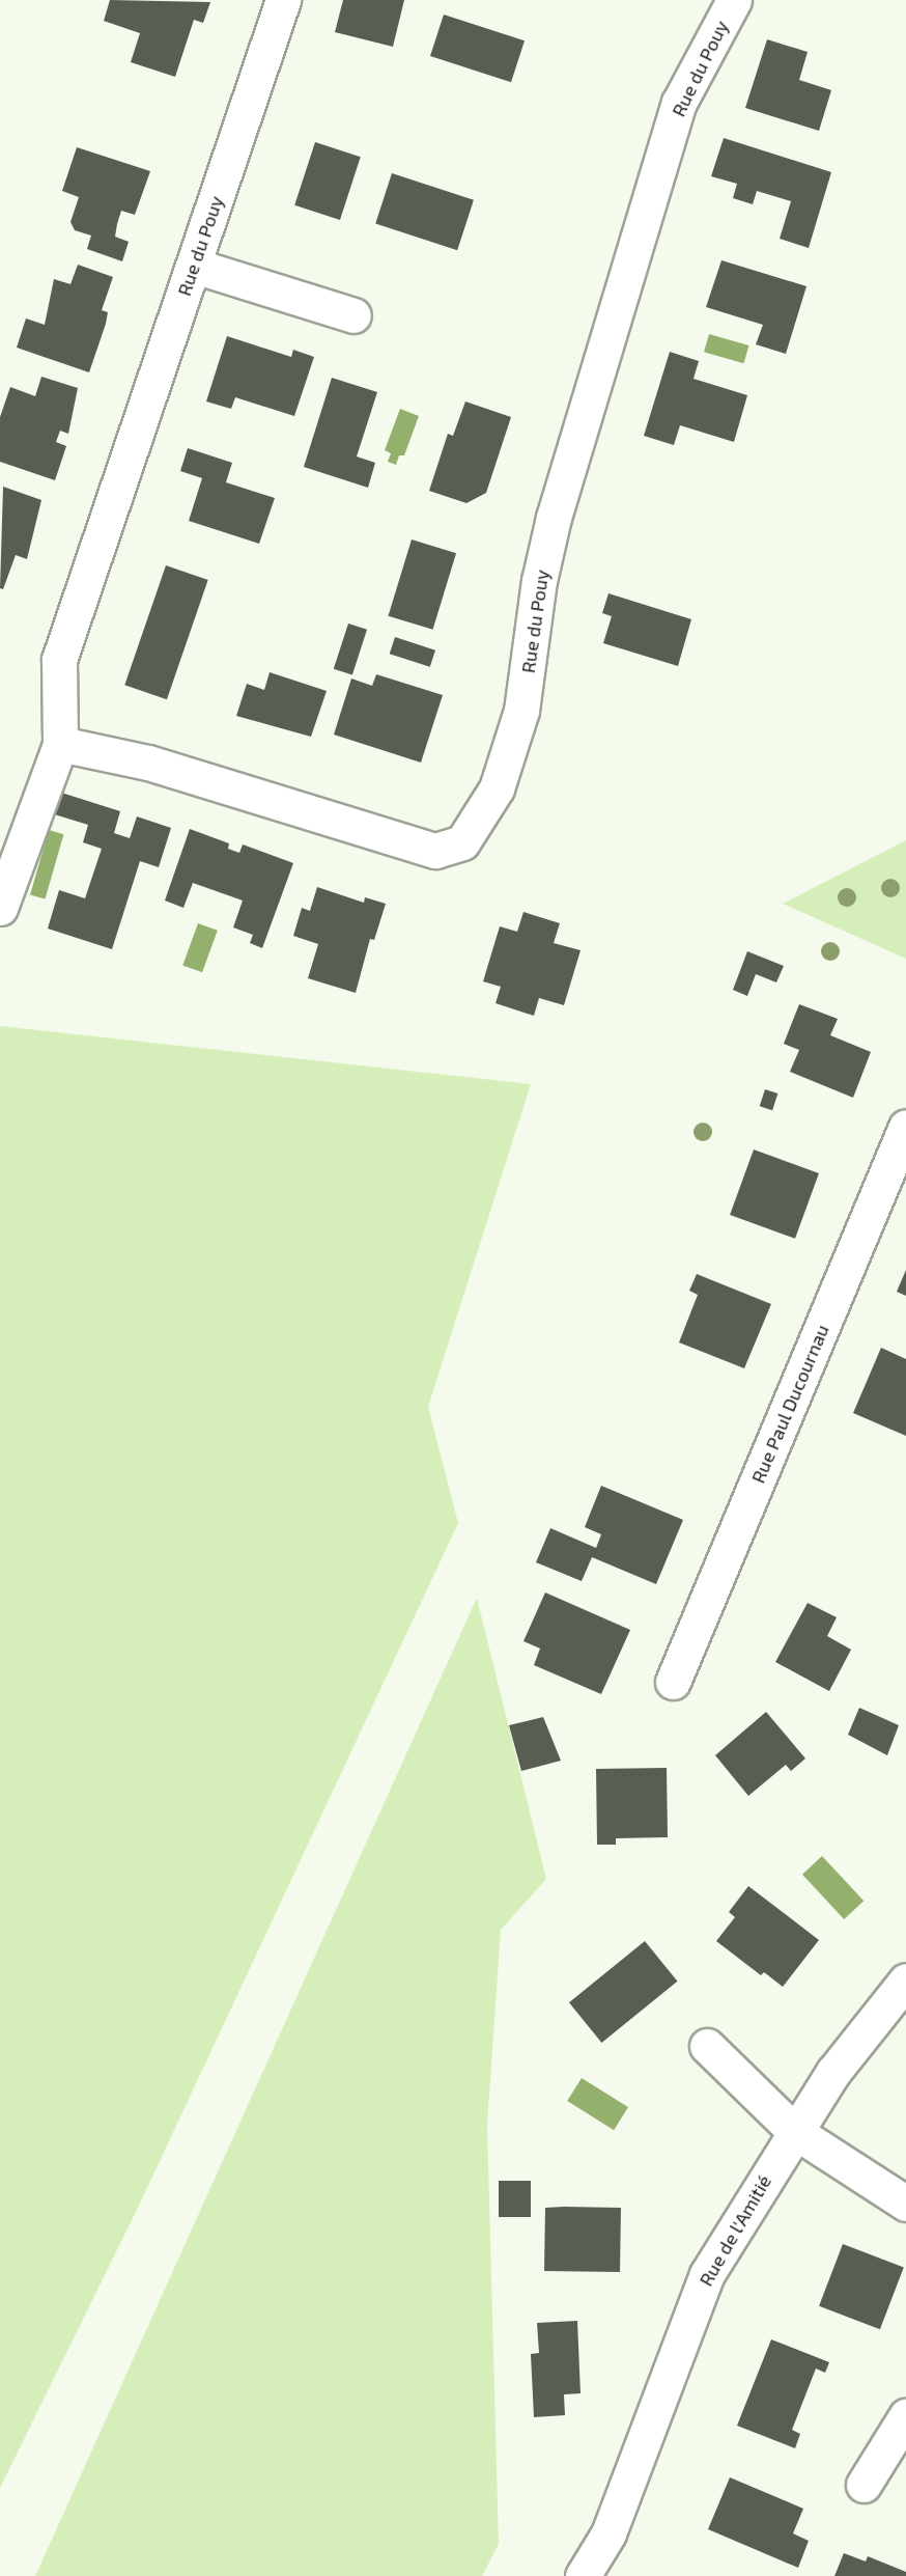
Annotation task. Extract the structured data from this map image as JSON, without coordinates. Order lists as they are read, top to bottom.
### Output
{
  "streets": {
    "street": ["Rue du Pouy", "Rue Paul Ducournau", "Rue de l'Amitié"]
  }
}
